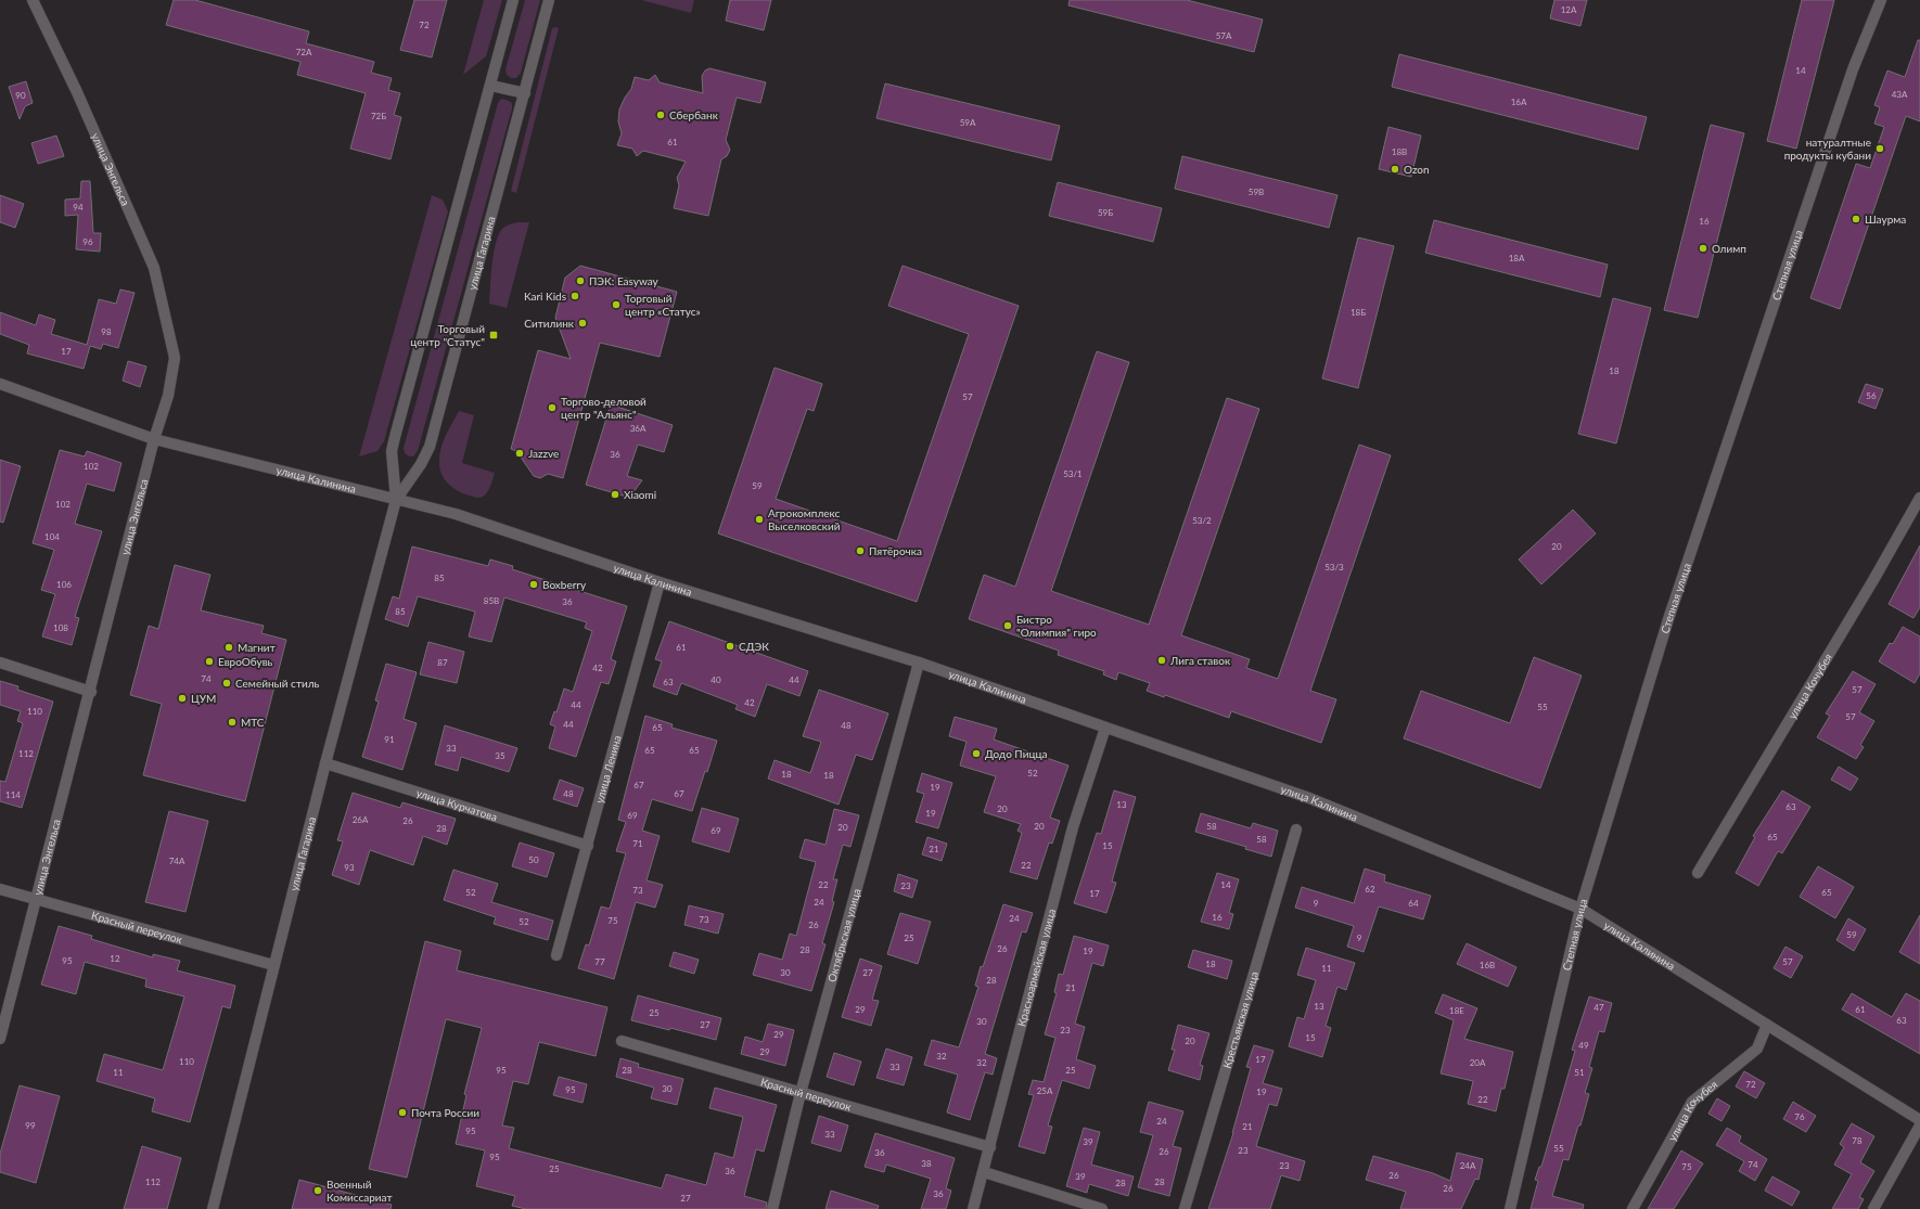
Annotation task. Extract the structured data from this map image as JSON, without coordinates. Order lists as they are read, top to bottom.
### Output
{
  "streets": {
    "street": [
      "улица Энгельса",
      "улица Гагарина",
      "Степная улица",
      "улица Калинина",
      "улица Кочубея",
      "улица Ленина",
      "улица Курчатова",
      "Красный переулок",
      "Октябрьская улица",
      "Красноармейская улица",
      "Крестьянская улица"
    ]
  },
  "crossings": [
    ["улица Энгельса", "улица Калинина"],
    ["улица Энгельса", "Красный переулок"],
    ["улица Гагарина", "улица Калинина"],
    ["улица Гагарина", "улица Курчатова"],
    ["улица Гагарина", "Красный переулок"],
    ["Степная улица", "улица Калинина"],
    ["улица Калинина", "улица Кочубея"],
    ["улица Калинина", "улица Ленина"],
    ["улица Калинина", "Октябрьская улица"],
    ["улица Калинина", "Красноармейская улица"],
    ["улица Ленина", "улица Курчатова"],
    ["Красный переулок", "Октябрьская улица"],
    ["Красный переулок", "Красноармейская улица"]
  ],
  "places": {
    "other": [
      "Сбербанк",
      "натуралтные продукты кубани",
      "Ozon",
      "Шаурма",
      "Олимп",
      "ПЭК: Easyway",
      "Kari Kids",
      "Торговый центр «Статус»",
      "Ситилинк",
      "Торгово-деловой центр \"Альянс\"",
      "Jazzve",
      "Xiaomi",
      "Агрокомплекс Выселковский",
      "Пятёрочка",
      "Boxberry",
      "Бистро \"Олимпия\" гиро",
      "СДЭК",
      "Магнит",
      "Лига ставок",
      "ЕвроОбувь",
      "Семейный стиль",
      "ЦУМ",
      "МТС",
      "Додо Пицца",
      "Почта России",
      "Военный Комиссариат"
    ],
    "transit": ["Торговый центр \"Статус\""]
  },
  "house_numbers": [
    "12А",
    "72",
    "57А",
    "72А",
    "14",
    "43А",
    "90",
    "16А",
    "72Б",
    "59А",
    "61",
    "18В",
    "59В",
    "94",
    "59Б",
    "16",
    "96",
    "18А",
    "18Б",
    "98",
    "17",
    "18",
    "56",
    "57",
    "36А",
    "36",
    "102",
    "53/1",
    "59",
    "102",
    "53/2",
    "104",
    "20",
    "53/3",
    "85",
    "106",
    "85В",
    "36",
    "85",
    "108",
    "61",
    "87",
    "42",
    "74",
    "40",
    "44",
    "63",
    "57",
    "42",
    "44",
    "55",
    "110",
    "57",
    "44",
    "48",
    "65",
    "91",
    "33",
    "65",
    "65",
    "112",
    "35",
    "52",
    "18",
    "18",
    "67",
    "19",
    "48",
    "67",
    "114",
    "13",
    "63",
    "20",
    "19",
    "69",
    "26А",
    "26",
    "20",
    "58",
    "20",
    "28",
    "69",
    "65",
    "58",
    "71",
    "15",
    "21",
    "50",
    "74А",
    "22",
    "93",
    "22",
    "14",
    "23",
    "62",
    "73",
    "52",
    "65",
    "17",
    "24",
    "9",
    "64",
    "16",
    "24",
    "73",
    "75",
    "52",
    "26",
    "59",
    "25",
    "9",
    "26",
    "28",
    "19",
    "12",
    "95",
    "77",
    "57",
    "18",
    "16В",
    "11",
    "30",
    "27",
    "28",
    "21",
    "13",
    "47",
    "29",
    "61",
    "18Е",
    "25",
    "63",
    "30",
    "27",
    "23",
    "29",
    "15",
    "20",
    "49",
    "29",
    "32",
    "17",
    "110",
    "32",
    "20А",
    "33",
    "95",
    "28",
    "25",
    "11",
    "51",
    "72",
    "30",
    "95",
    "25А",
    "19",
    "22",
    "76",
    "24",
    "99",
    "21",
    "95",
    "33",
    "78",
    "39",
    "55",
    "23",
    "26",
    "36",
    "95",
    "38",
    "74",
    "23",
    "24А",
    "75",
    "25",
    "36",
    "26",
    "39",
    "112",
    "28",
    "28",
    "26",
    "36",
    "27"
  ]
}
